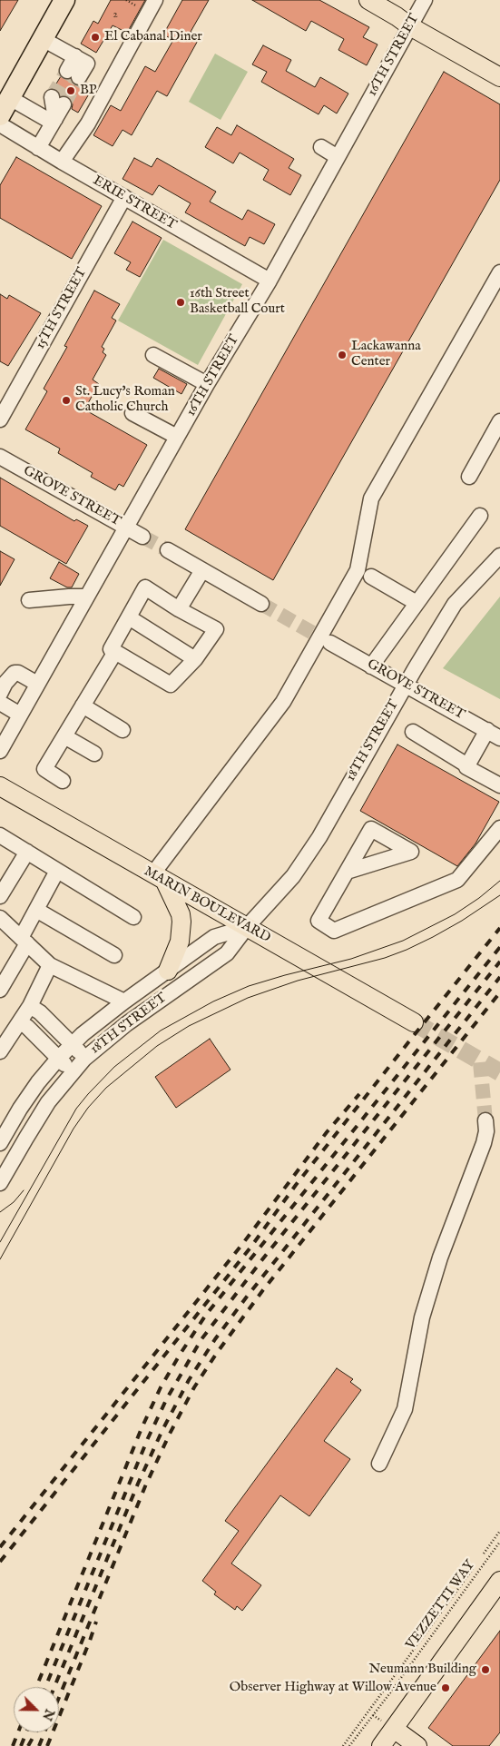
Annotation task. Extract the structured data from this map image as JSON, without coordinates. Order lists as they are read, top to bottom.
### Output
{
  "streets": {
    "main road": ["MARIN BOULEVARD"],
    "street": [
      "16TH STREET",
      "ERIE STREET",
      "15TH STREET",
      "GROVE STREET",
      "18TH STREET"
    ],
    "path": ["VEZZETTI WAY"]
  },
  "crossings": [
    ["16TH STREET", "ERIE STREET"],
    ["16TH STREET", "GROVE STREET"],
    ["ERIE STREET", "15TH STREET"],
    ["GROVE STREET", "18TH STREET"],
    ["18TH STREET", "MARIN BOULEVARD"]
  ],
  "places": [
    "El Cabanal Diner",
    "BP",
    "16th Street Basketball Court",
    "Lackawanna Center",
    "St. Lucy's Roman Catholic Church",
    "Neumann Building",
    "Observer Highway at Willow Avenue"
  ],
  "house_numbers": ["2"],
  "north": "bottom right"
}
